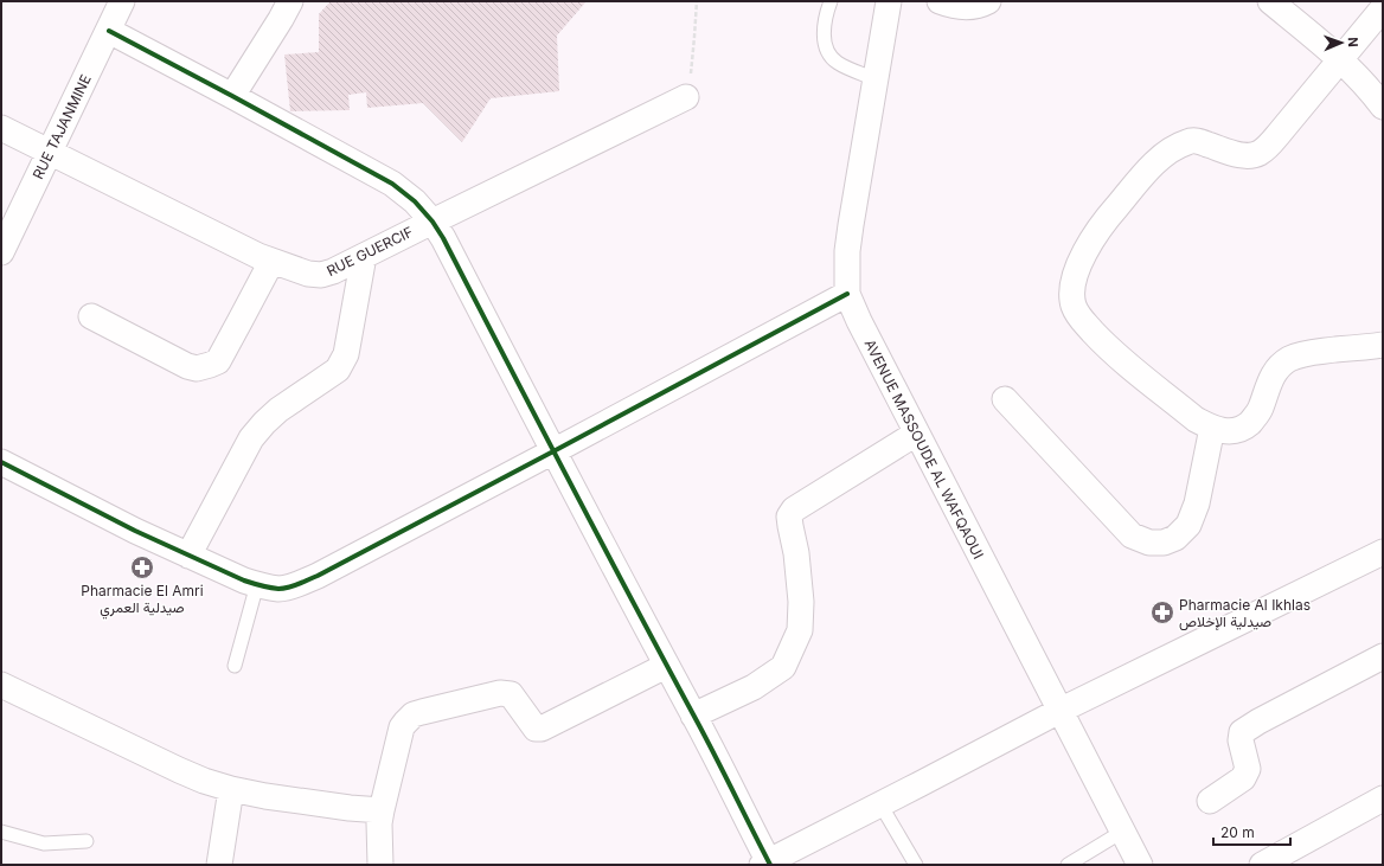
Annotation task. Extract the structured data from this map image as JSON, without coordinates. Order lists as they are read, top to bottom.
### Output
{
  "streets": {
    "street": ["RUE TAJANMINE", "RUE GUERCIF", "AVENUE MASSOUDE AL WAFQAOUI"]
  },
  "crossings": [
    ["RUE TAJANMINE", "RUE GUERCIF"]
  ],
  "places": {
    "pharmacy": ["Pharmacie El Amri صيدلية العمري", "Pharmacie Al Ikhlas صيدلية الإخلاص"]
  },
  "scale_bar": "20 m",
  "north": "right"
}
